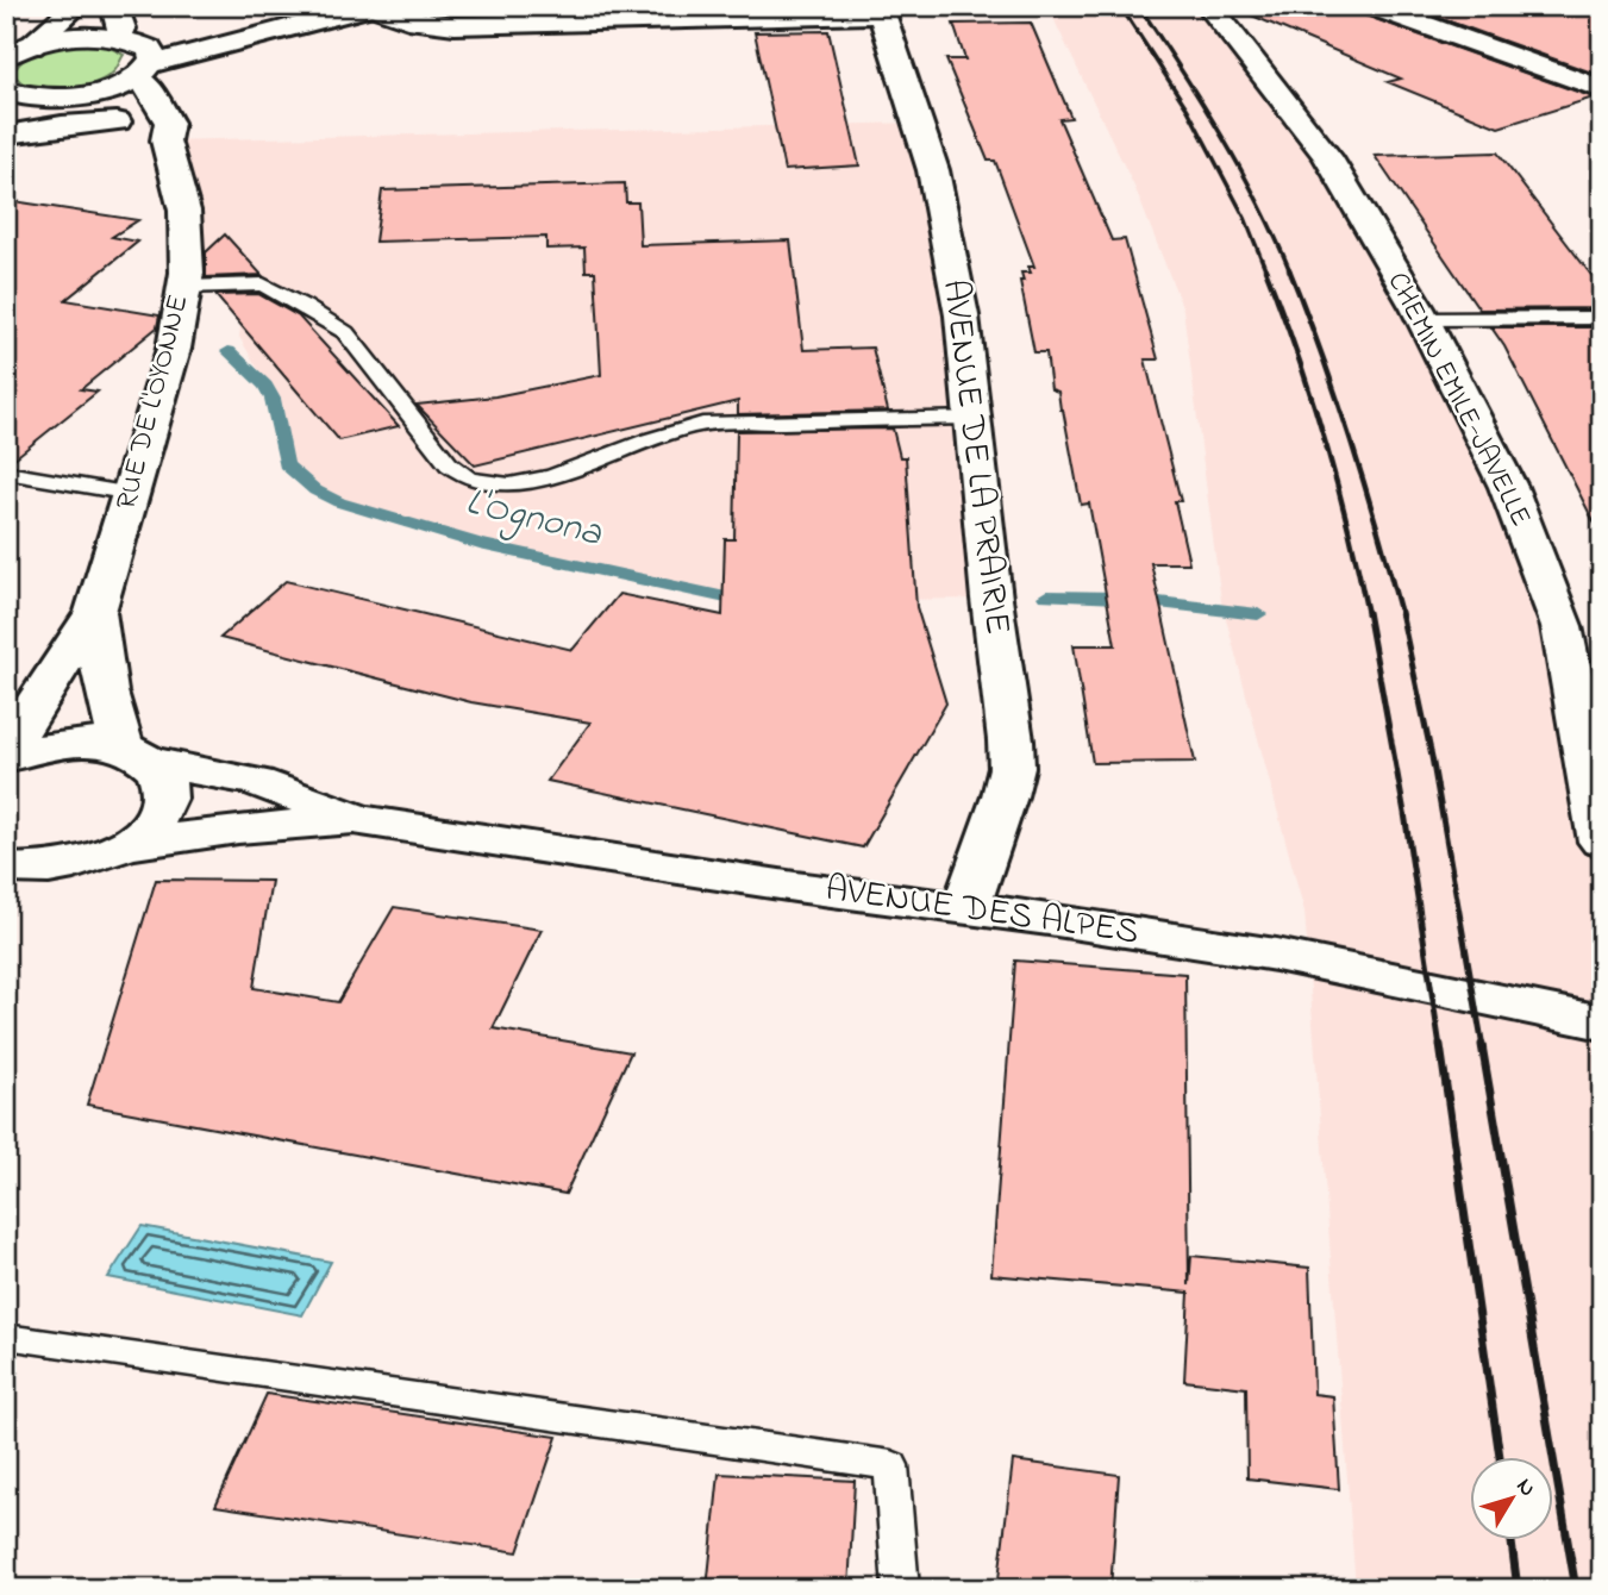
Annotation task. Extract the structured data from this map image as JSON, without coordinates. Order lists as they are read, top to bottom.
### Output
{
  "streets": {
    "street": [
      "CHEMIN EMILE-JAVELLE",
      "RUE DE L'OYONNE",
      "AVENUE DE LA PRAIRIE",
      "AVENUE DES ALPES"
    ]
  },
  "crossings": [
    ["RUE DE L'OYONNE", "AVENUE DES ALPES"],
    ["AVENUE DE LA PRAIRIE", "AVENUE DES ALPES"]
  ],
  "water": ["L'Ognona"],
  "north": "top right"
}
